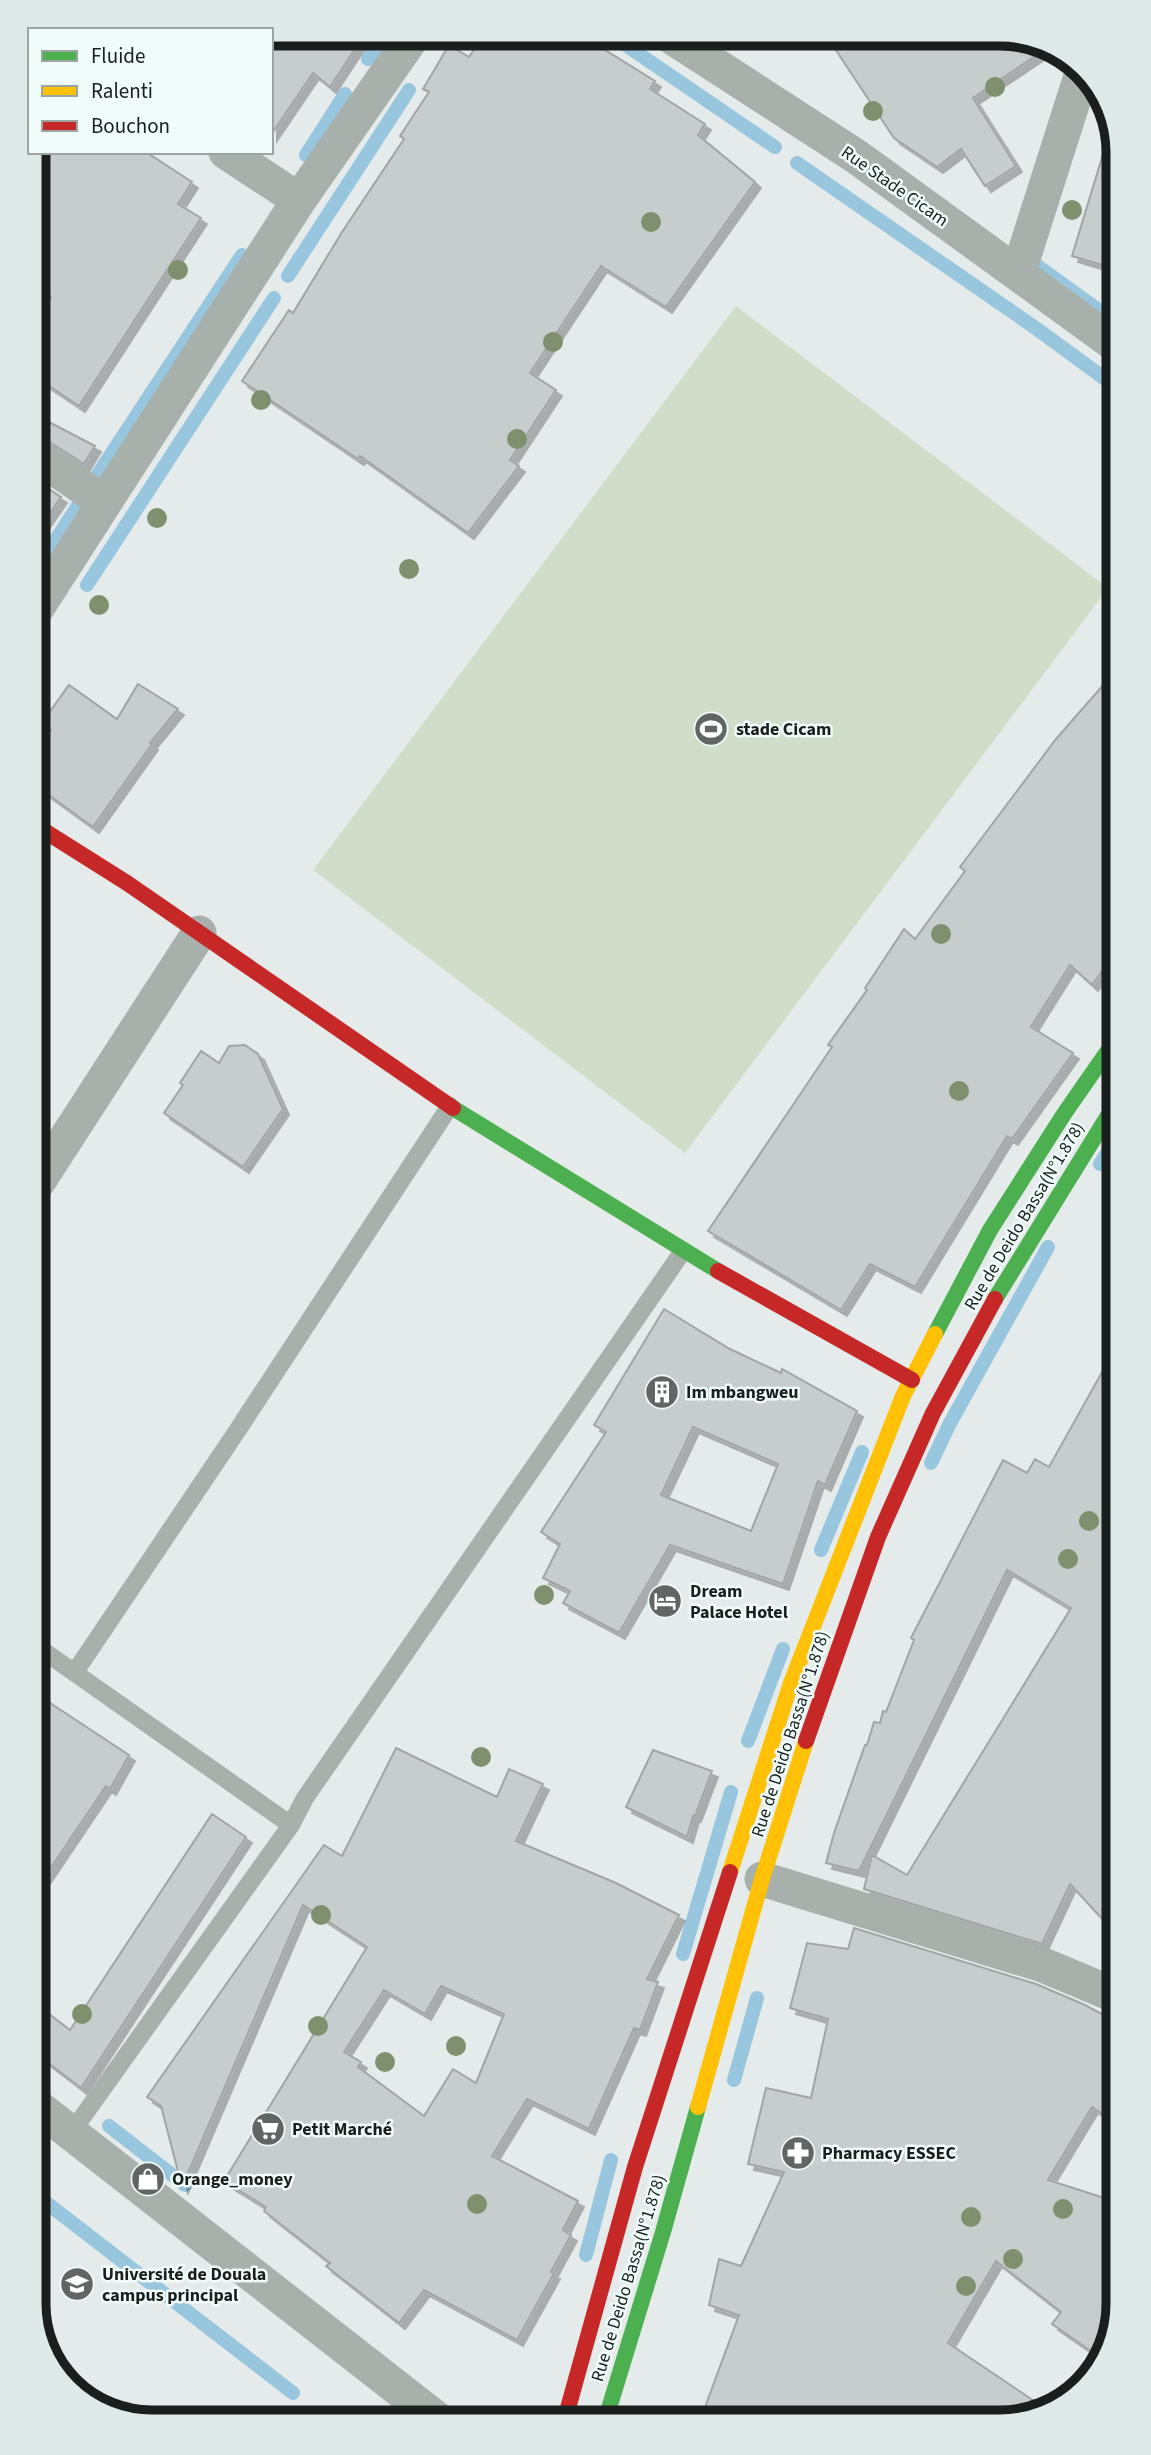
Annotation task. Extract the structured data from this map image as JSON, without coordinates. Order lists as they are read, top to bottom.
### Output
{
  "streets": {
    "main road": ["Rue de Deido Bassa(N°1.878)"],
    "street": ["Rue Stade Cicam"]
  },
  "places": {
    "sports": ["stade Cicam"],
    "building": ["Im mbangweu"],
    "hotel": ["Dream Palace Hotel"],
    "supermarket": ["Petit Marché"],
    "pharmacy": ["Pharmacy ESSEC"],
    "shop": ["Orange_money"],
    "school or university": ["Université de Douala campus principal"]
  },
  "legend": ["Fluide", "Ralenti", "Bouchon"]
}
